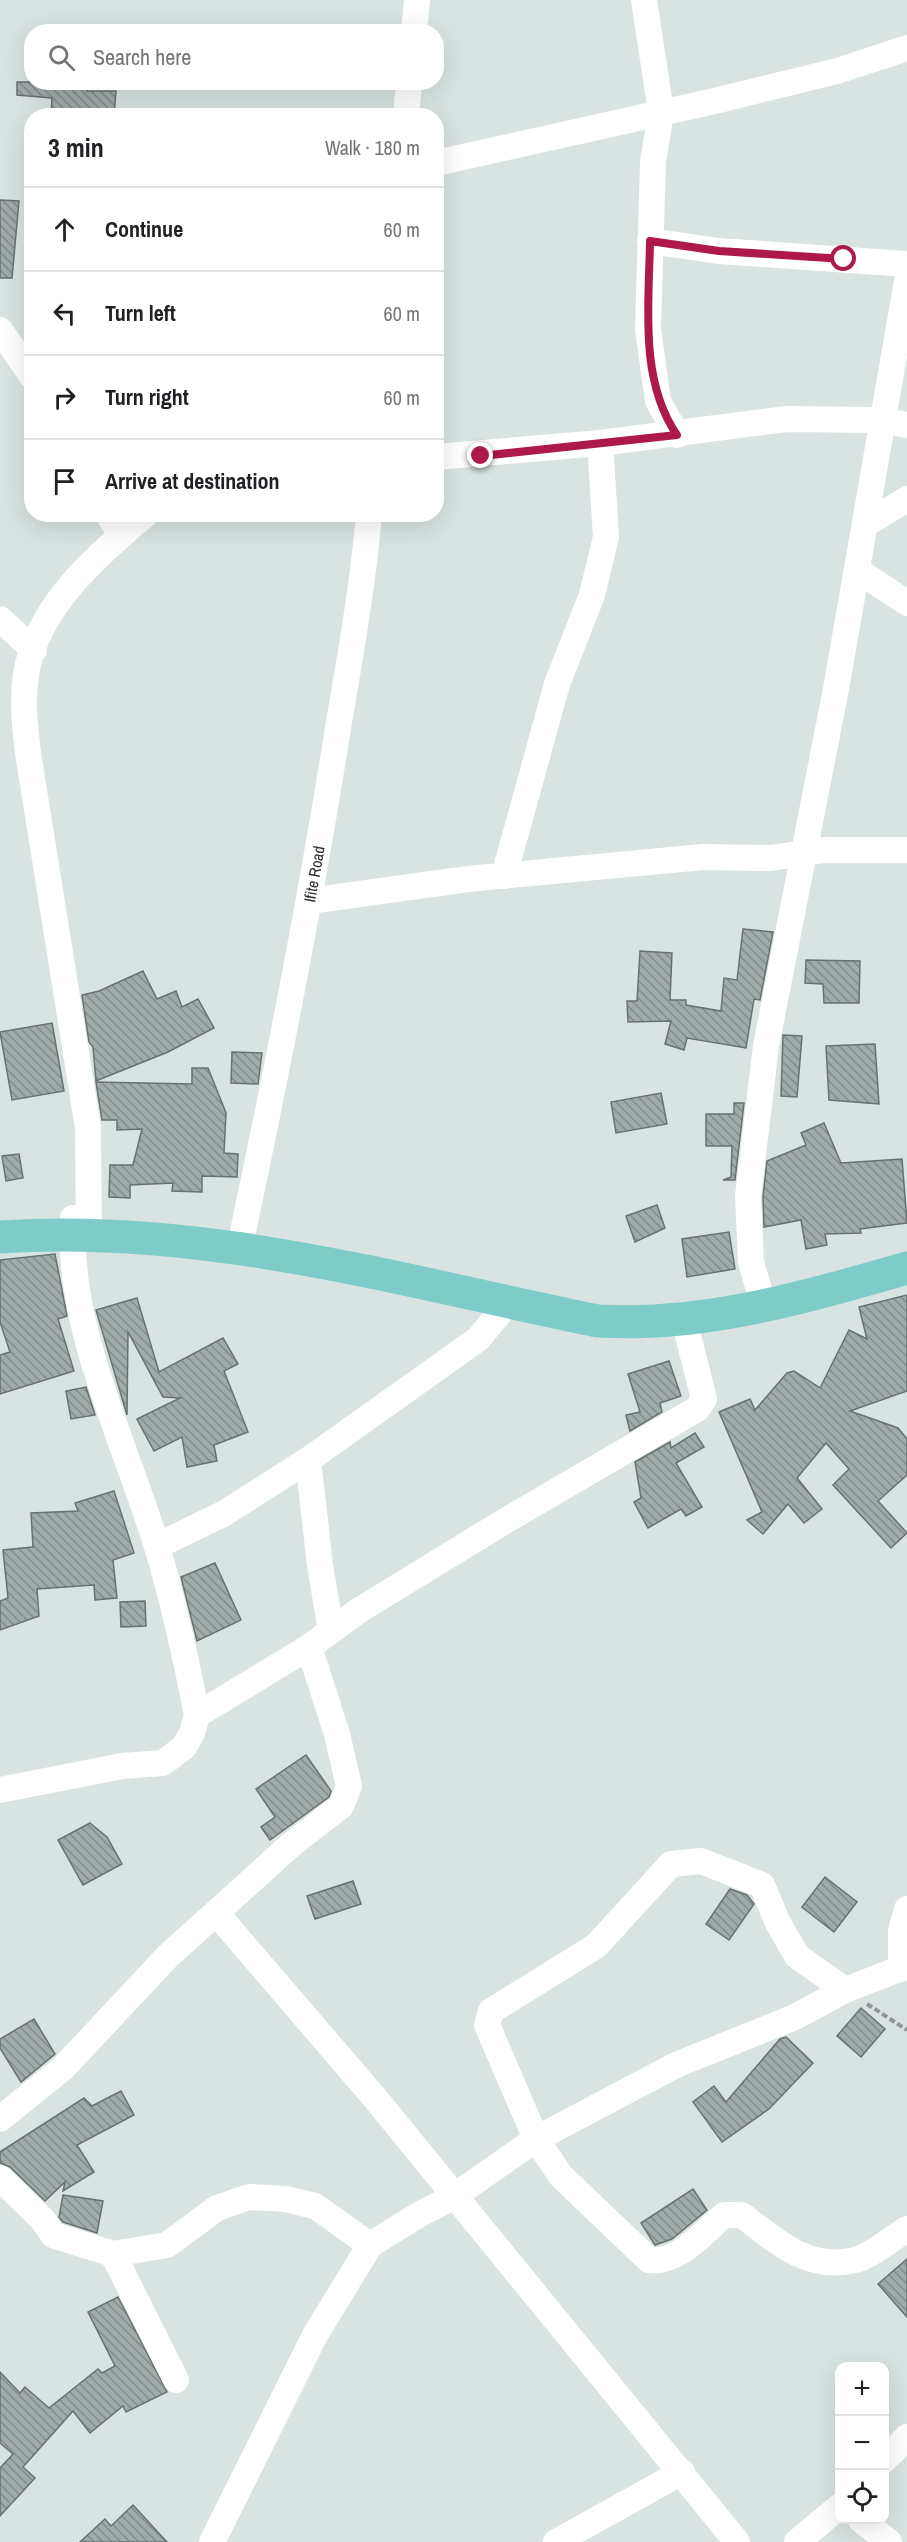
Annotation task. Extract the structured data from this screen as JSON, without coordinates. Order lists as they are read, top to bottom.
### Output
{
  "streets": {
    "street": ["Ifite Road"]
  },
  "page": {
    "search": "Search here",
    "heading": ["3 min", "Walk · 180 m"],
    "list": [
      ["Continue", "60 m"],
      ["Turn left", "60 m"],
      ["Turn right", "60 m"],
      "Arrive at destination"
    ],
    "map_buttons": ["+", "−"]
  }
}
